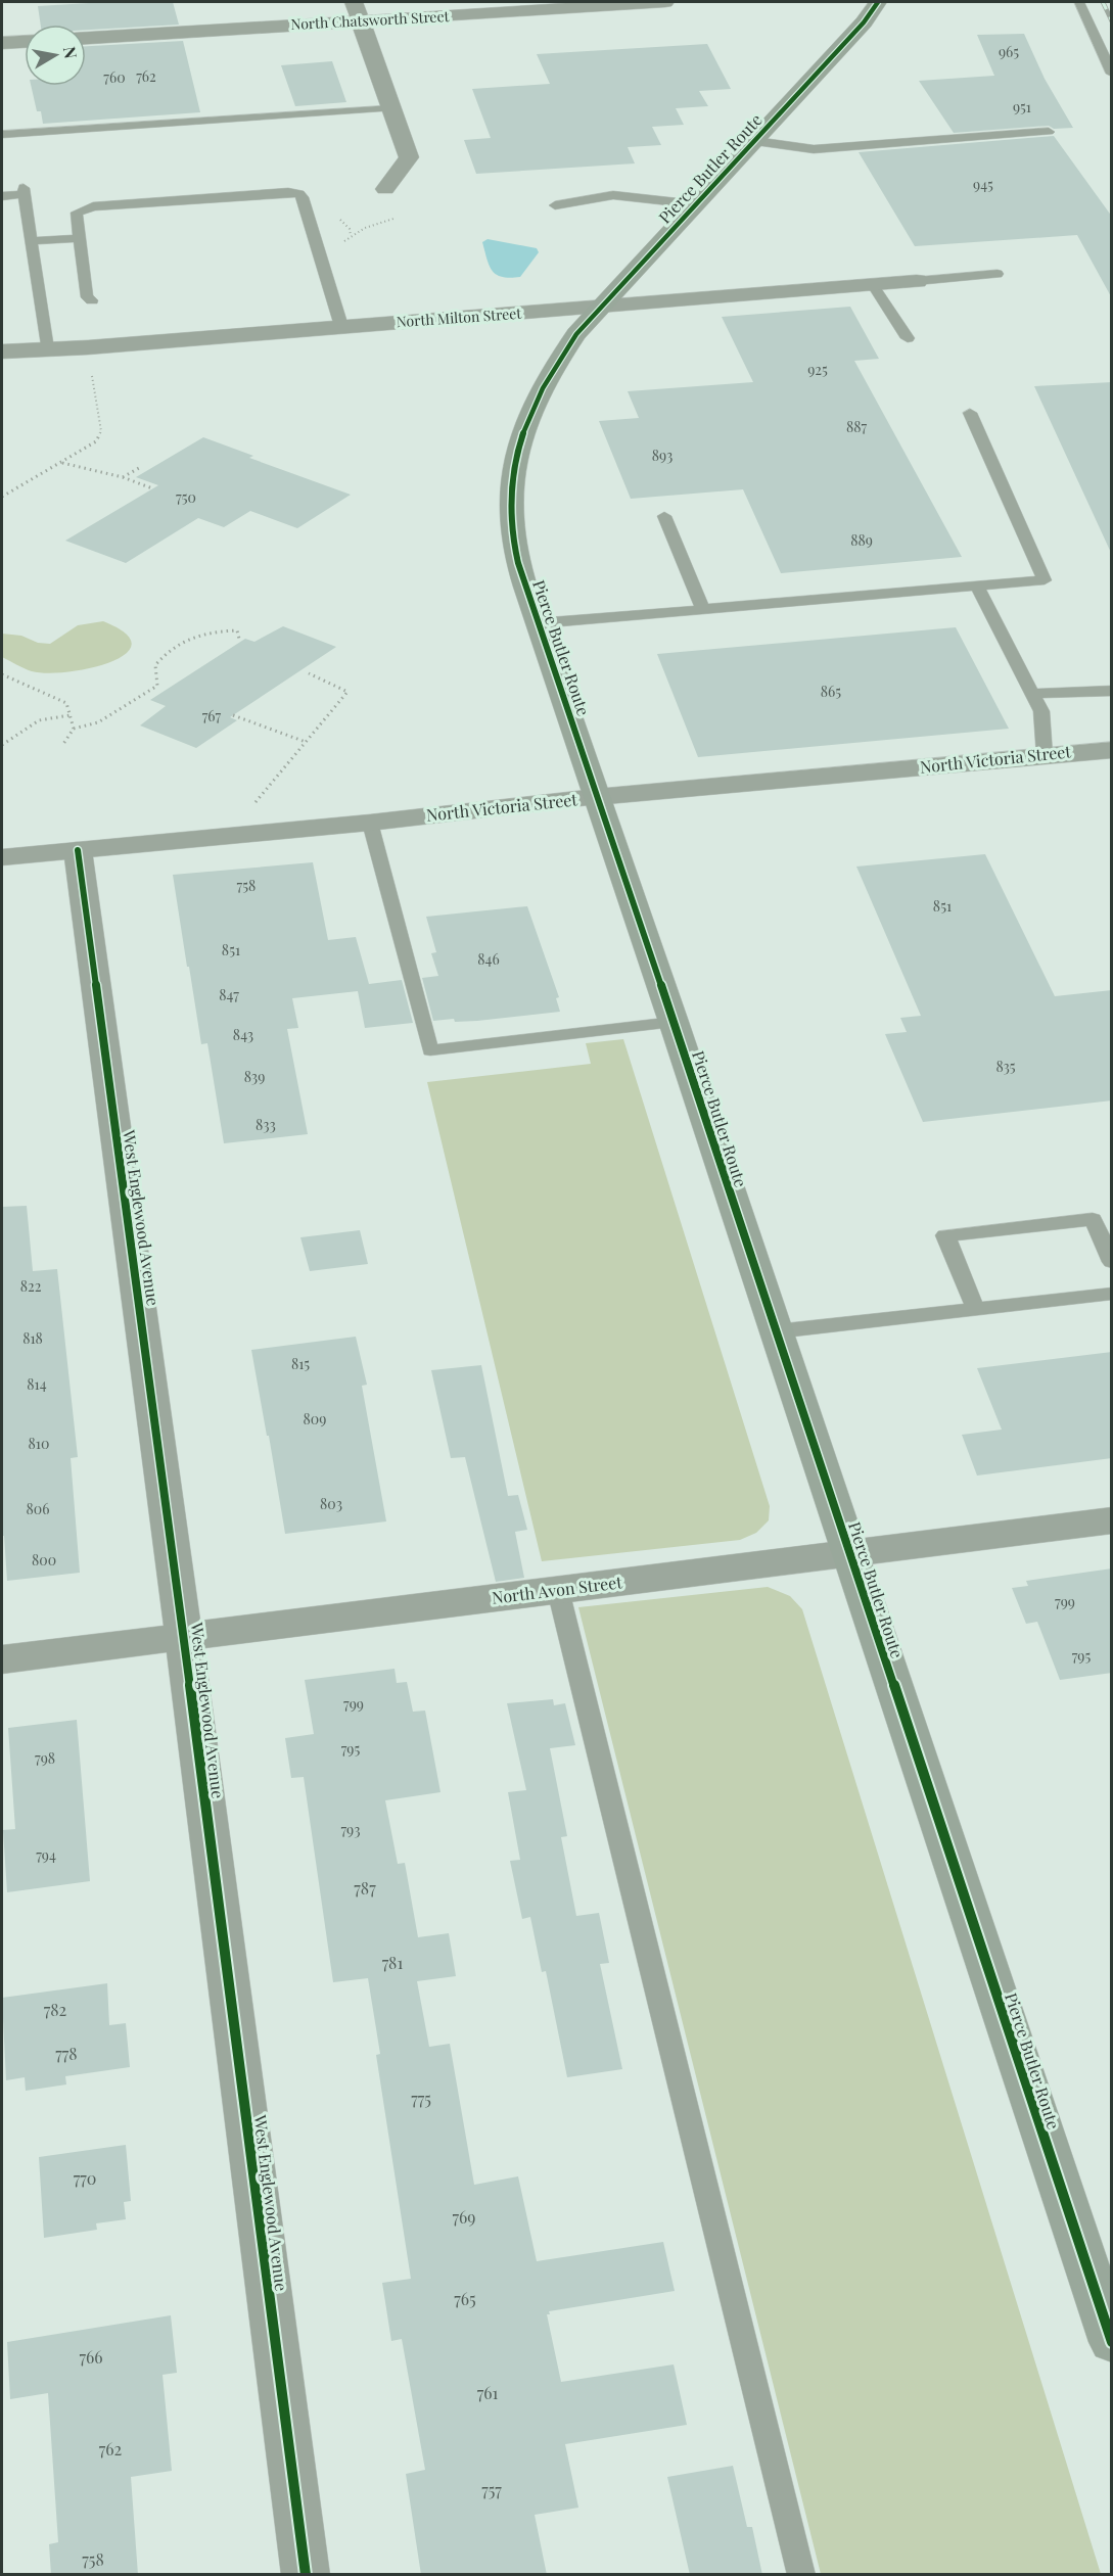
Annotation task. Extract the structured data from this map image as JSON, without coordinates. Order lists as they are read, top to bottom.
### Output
{
  "streets": {
    "main road": ["Pierce Butler Route"],
    "street": [
      "North Chatsworth Street",
      "North Milton Street",
      "North Victoria Street",
      "West Englewood Avenue",
      "North Avon Street"
    ]
  },
  "crossings": [
    ["Pierce Butler Route", "North Milton Street"],
    ["Pierce Butler Route", "North Victoria Street"],
    ["Pierce Butler Route", "North Avon Street"],
    ["North Victoria Street", "West Englewood Avenue"],
    ["West Englewood Avenue", "North Avon Street"]
  ],
  "house_numbers": [
    "965",
    "762",
    "760",
    "951",
    "945",
    "925",
    "887",
    "893",
    "750",
    "889",
    "865",
    "767",
    "758",
    "851",
    "851",
    "846",
    "847",
    "843",
    "835",
    "839",
    "833",
    "822",
    "818",
    "815",
    "814",
    "809",
    "810",
    "803",
    "806",
    "800",
    "799",
    "795",
    "799",
    "795",
    "798",
    "793",
    "794",
    "787",
    "781",
    "782",
    "778",
    "775",
    "770",
    "769",
    "765",
    "766",
    "761",
    "762",
    "757",
    "758"
  ],
  "north": "right"
}
